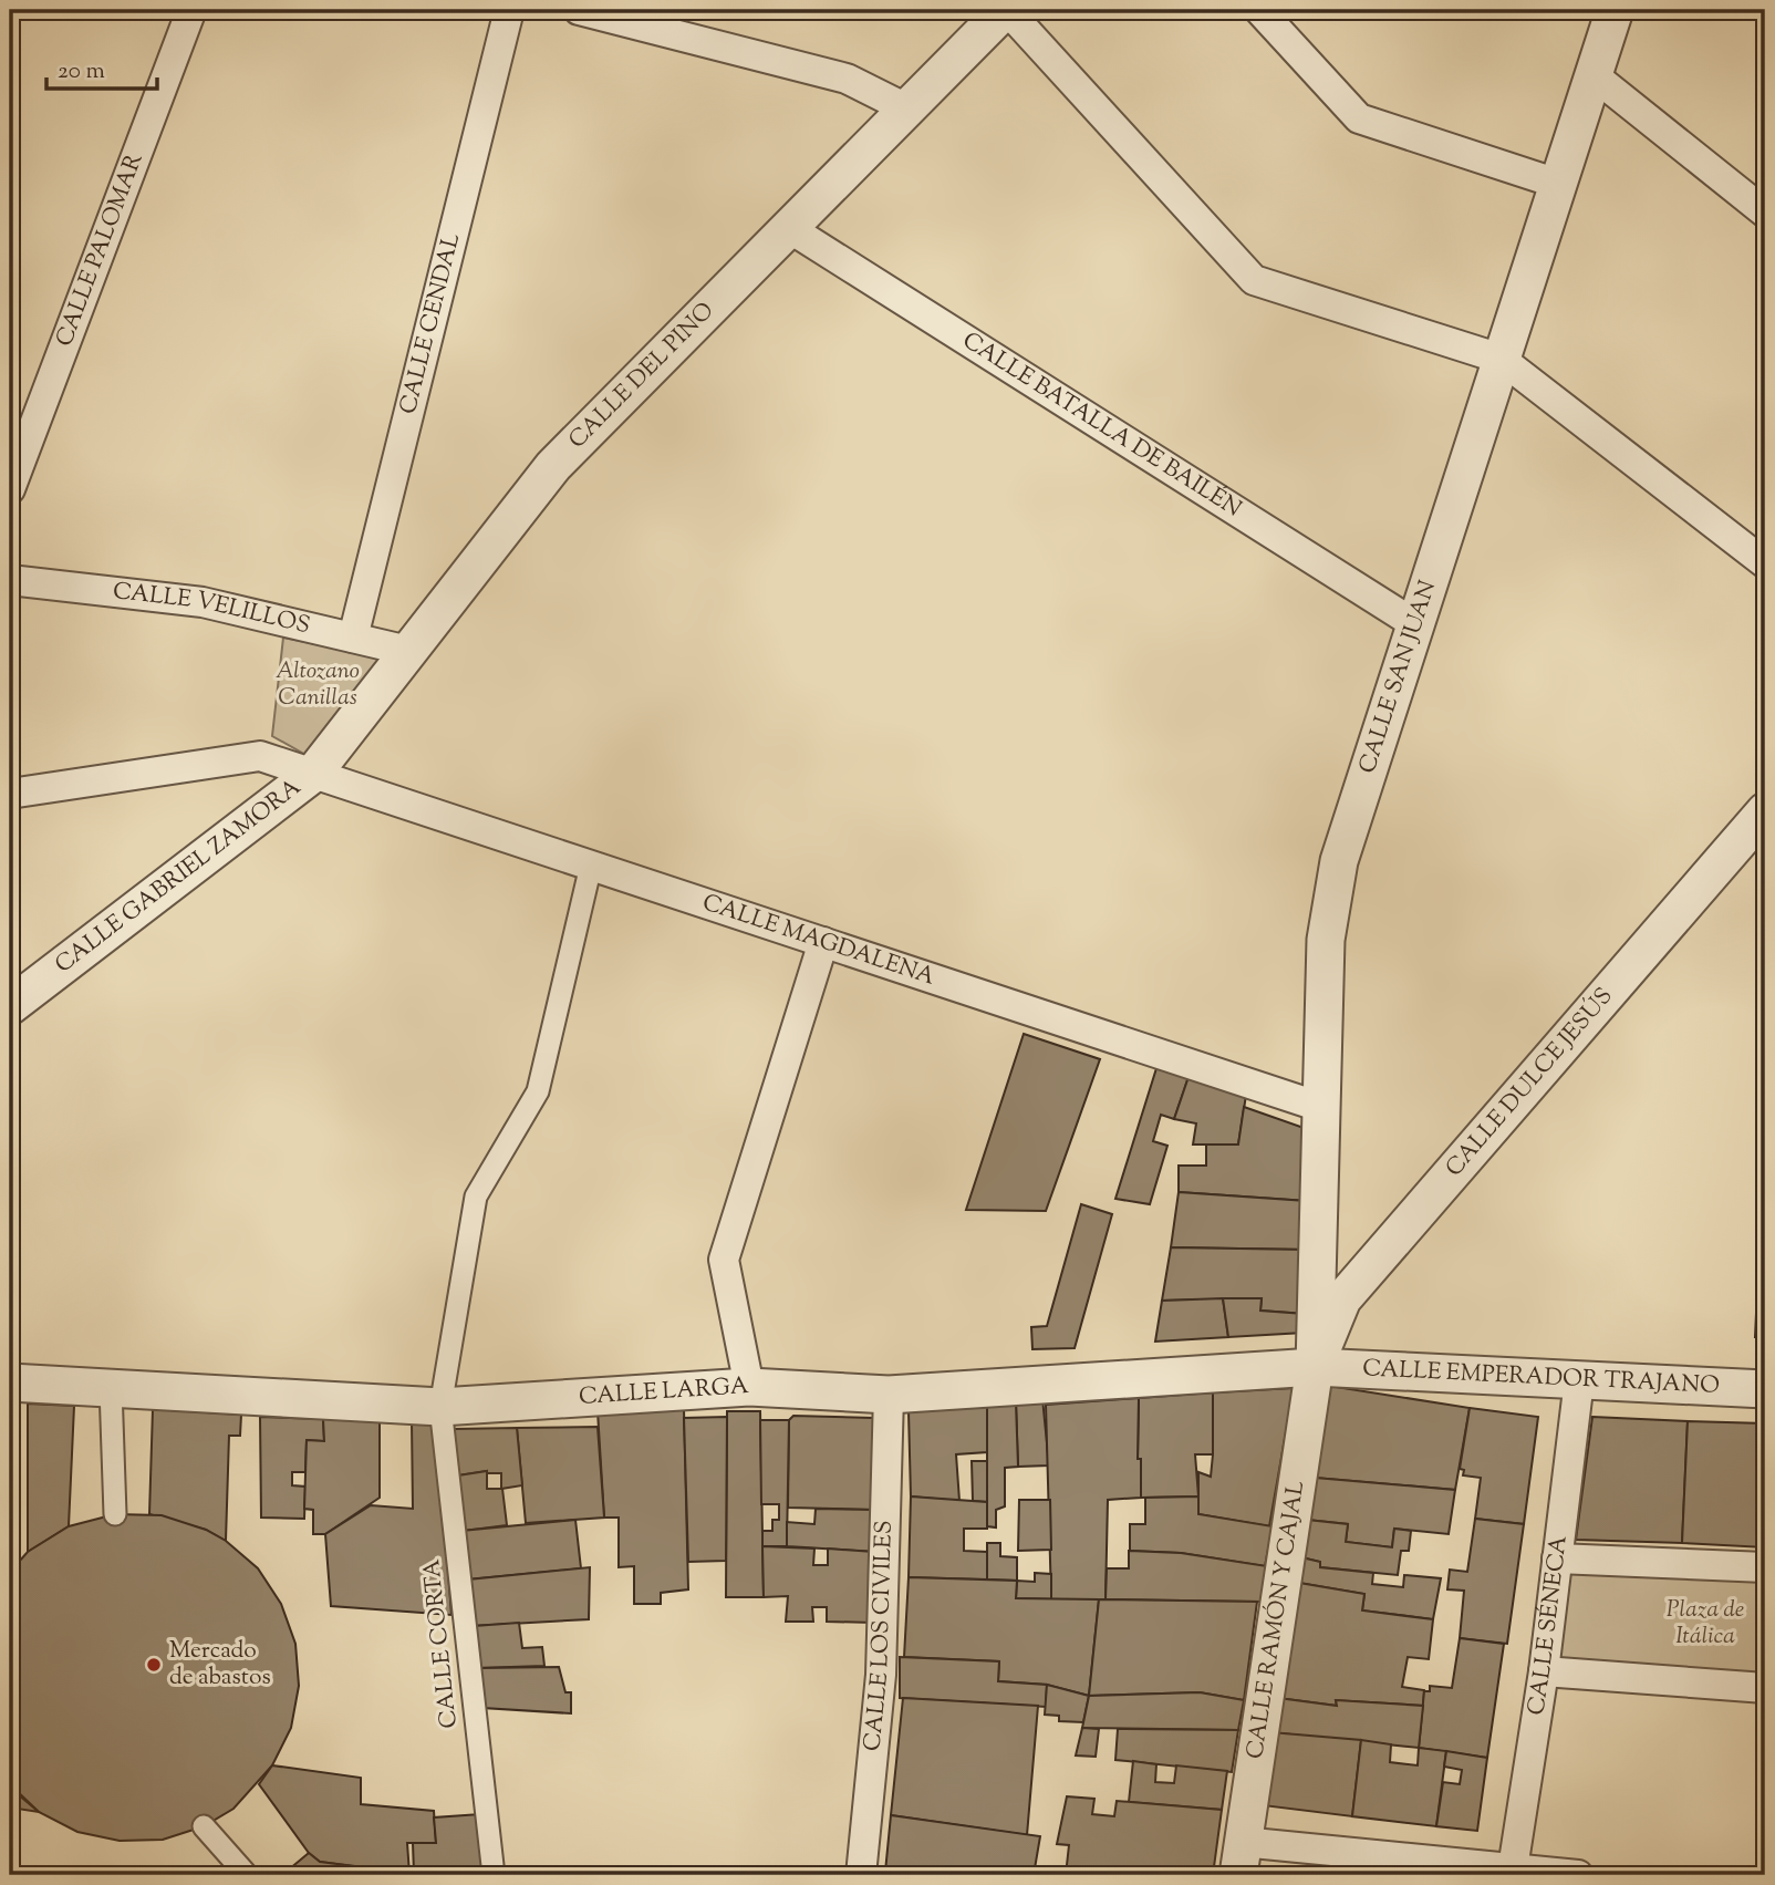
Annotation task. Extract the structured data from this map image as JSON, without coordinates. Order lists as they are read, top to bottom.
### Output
{
  "streets": {
    "street": [
      "CALLE PALOMAR",
      "CALLE CENDAL",
      "CALLE DEL PINO",
      "CALLE BATALLA DE BAILÉN",
      "CALLE VELILLOS",
      "CALLE SAN JUAN",
      "CALLE GABRIEL ZAMORA",
      "CALLE MAGDALENA",
      "CALLE DULCE JESÚS",
      "CALLE EMPERADOR TRAJANO",
      "CALLE LARGA",
      "CALLE RAMÓN Y CAJAL",
      "CALLE SÉNECA",
      "CALLE LOS CIVILES",
      "CALLE CORTA"
    ]
  },
  "crossings": [
    ["CALLE CENDAL", "CALLE VELILLOS"],
    ["CALLE DEL PINO", "CALLE BATALLA DE BAILÉN"],
    ["CALLE DEL PINO", "CALLE VELILLOS"],
    ["CALLE DEL PINO", "CALLE GABRIEL ZAMORA"],
    ["CALLE DEL PINO", "CALLE MAGDALENA"],
    ["CALLE BATALLA DE BAILÉN", "CALLE SAN JUAN"],
    ["CALLE SAN JUAN", "CALLE MAGDALENA"],
    ["CALLE SAN JUAN", "CALLE DULCE JESÚS"],
    ["CALLE SAN JUAN", "CALLE EMPERADOR TRAJANO"],
    ["CALLE SAN JUAN", "CALLE LARGA"],
    ["CALLE SAN JUAN", "CALLE RAMÓN Y CAJAL"],
    ["CALLE GABRIEL ZAMORA", "CALLE MAGDALENA"],
    ["CALLE MAGDALENA", "CALLE CORTA"],
    ["CALLE DULCE JESÚS", "CALLE EMPERADOR TRAJANO"],
    ["CALLE DULCE JESÚS", "CALLE LARGA"],
    ["CALLE DULCE JESÚS", "CALLE RAMÓN Y CAJAL"],
    ["CALLE EMPERADOR TRAJANO", "CALLE LARGA"],
    ["CALLE EMPERADOR TRAJANO", "CALLE RAMÓN Y CAJAL"],
    ["CALLE EMPERADOR TRAJANO", "CALLE SÉNECA"],
    ["CALLE LARGA", "CALLE RAMÓN Y CAJAL"],
    ["CALLE LARGA", "CALLE LOS CIVILES"],
    ["CALLE LARGA", "CALLE CORTA"]
  ],
  "parks": ["Altozano Canillas", "Plaza de Itálica"],
  "places": ["Mercado de abastos"],
  "scale_bar": "20 m"
}
